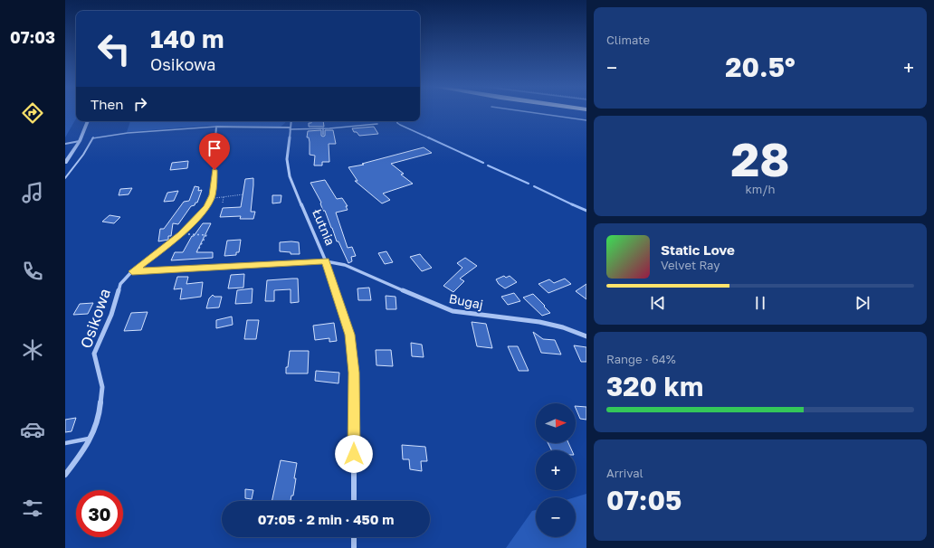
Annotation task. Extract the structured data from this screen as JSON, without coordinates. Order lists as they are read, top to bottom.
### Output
{
  "streets": {
    "street": ["Łutnia", "Bugaj", "Osikowa"]
  },
  "crossings": [
    ["Łutnia", "Bugaj"]
  ],
  "north": "right",
  "page": {
    "tabs": "07:03",
    "tile": [
      "Climate",
      ["28", "km/h"],
      ["Range · 64%", "320 km"],
      ["Arrival", "07:05"]
    ],
    "turn": ["140 m", "Osikowa"],
    "heat": ["−", "20.5°", "+"],
    "then": "Then",
    "song": ["Static Love", "Velvet Ray"],
    "map_buttons": ["+", "−"],
    "limit": "30",
    "trip": "07:05 · 2 min · 450 m"
  }
}
